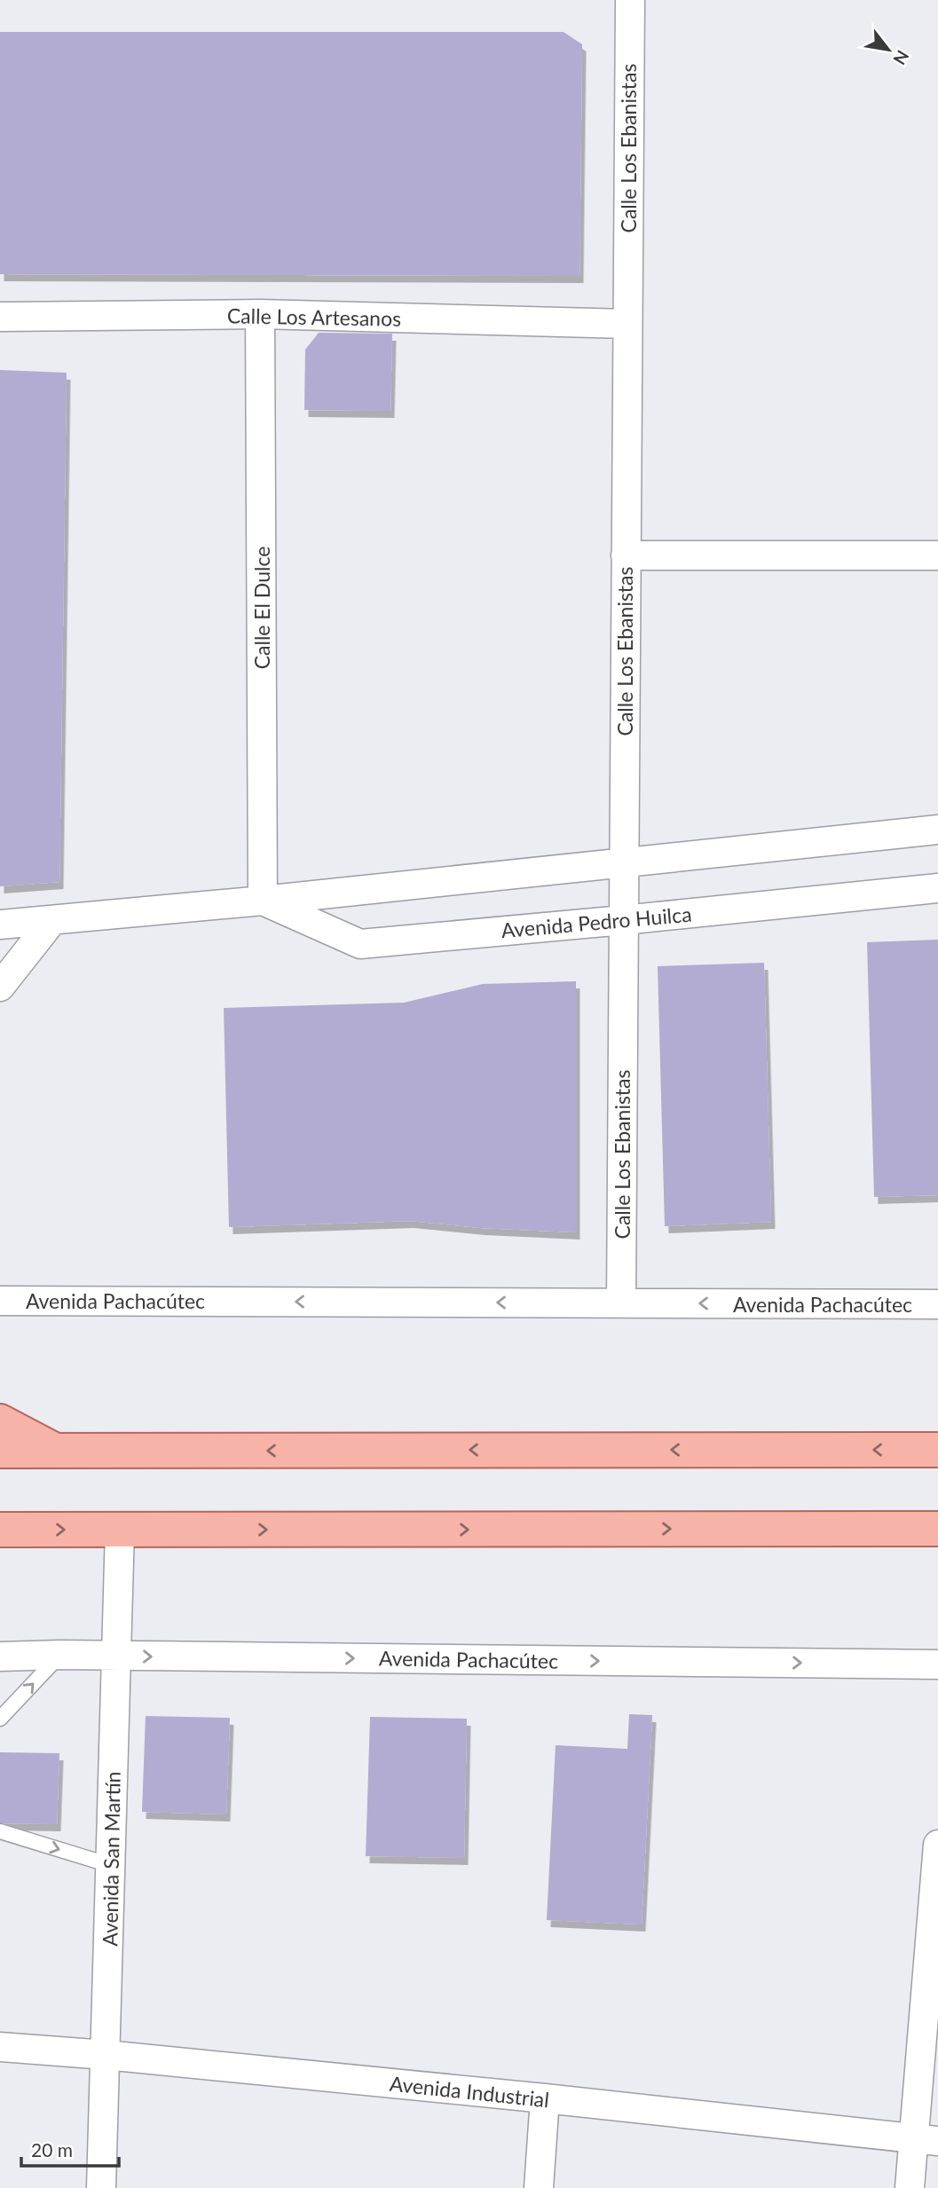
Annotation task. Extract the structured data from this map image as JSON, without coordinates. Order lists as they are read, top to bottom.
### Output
{
  "streets": {
    "street": [
      "Calle Los Ebanistas",
      "Calle Los Artesanos",
      "Calle El Dulce",
      "Avenida Pedro Huilca",
      "Avenida Pachacútec",
      "Avenida San Martín",
      "Avenida Industrial"
    ]
  },
  "crossings": [
    ["Calle Los Ebanistas", "Calle Los Artesanos"],
    ["Calle Los Ebanistas", "Avenida Pedro Huilca"],
    ["Calle Los Ebanistas", "Avenida Pachacútec"],
    ["Calle Los Artesanos", "Calle El Dulce"],
    ["Calle El Dulce", "Avenida Pedro Huilca"],
    ["Avenida Pachacútec", "Avenida San Martín"],
    ["Avenida San Martín", "Avenida Industrial"]
  ],
  "scale_bar": "20 m",
  "north": "bottom right"
}
